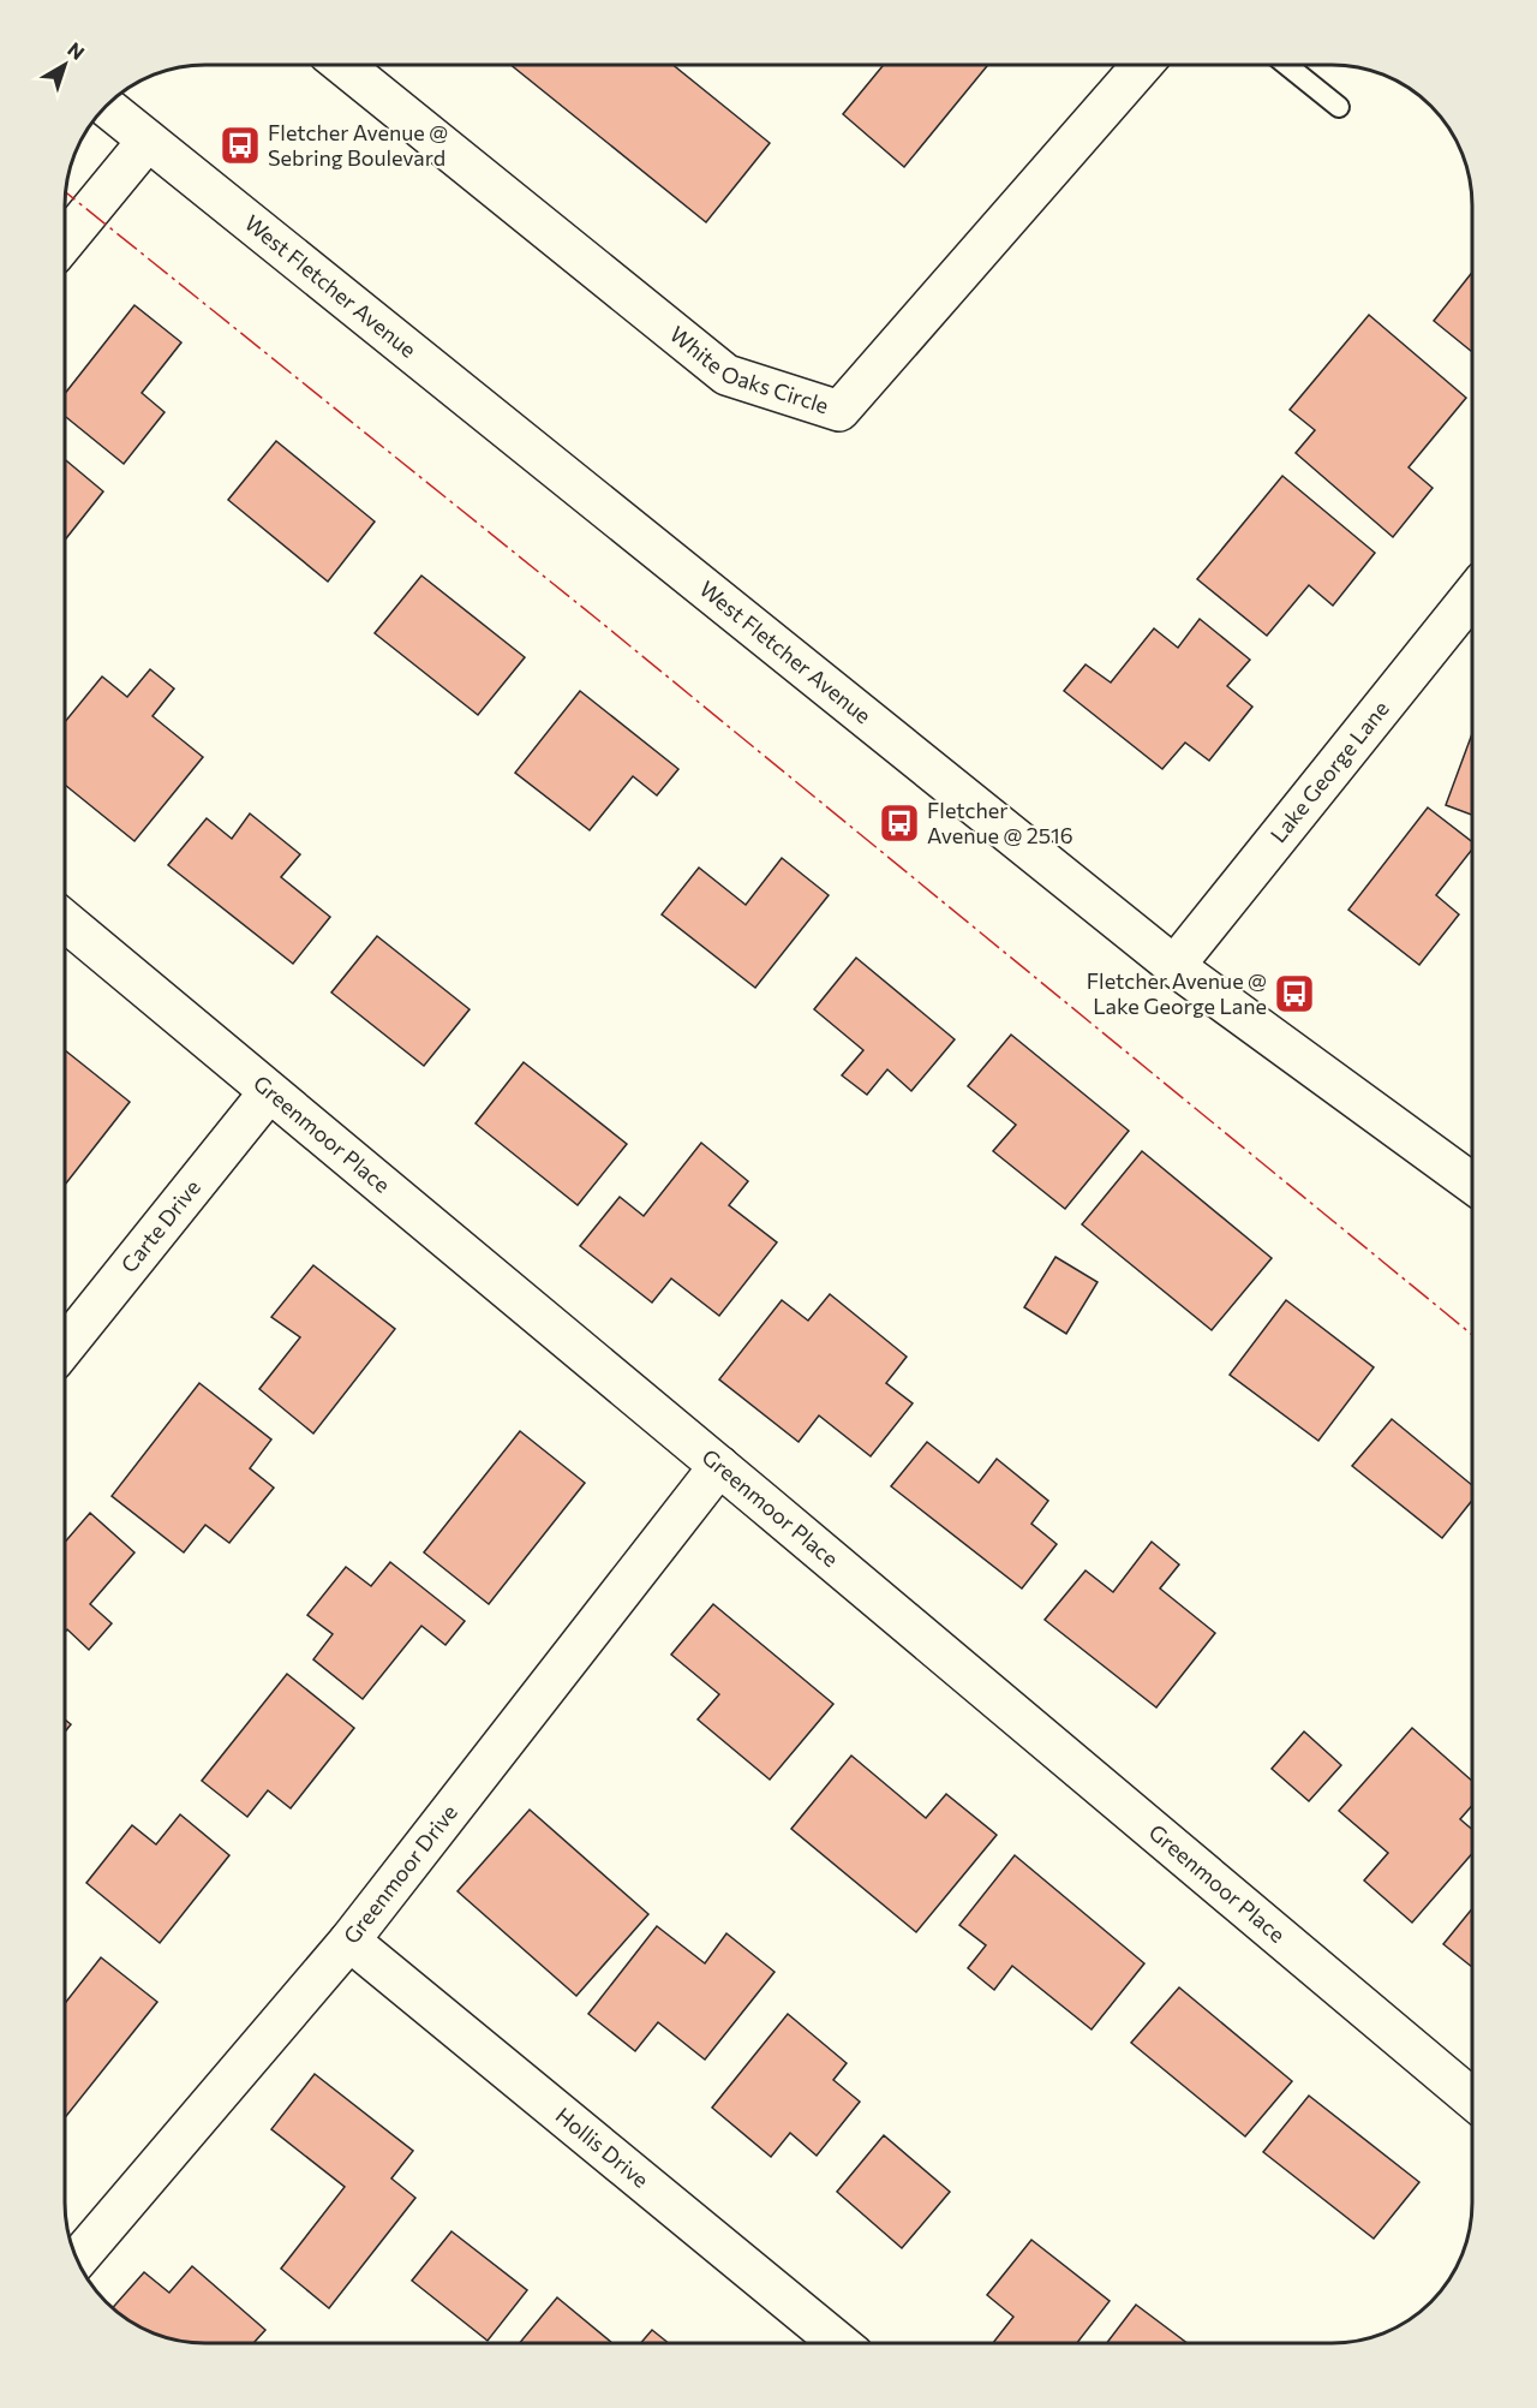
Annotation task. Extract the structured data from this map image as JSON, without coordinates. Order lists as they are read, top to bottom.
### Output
{
  "streets": {
    "street": [
      "West Fletcher Avenue",
      "White Oaks Circle",
      "Lake George Lane",
      "Greenmoor Place",
      "Carte Drive",
      "Greenmoor Drive",
      "Hollis Drive"
    ]
  },
  "crossings": [
    ["West Fletcher Avenue", "Lake George Lane"],
    ["Greenmoor Place", "Carte Drive"],
    ["Greenmoor Place", "Greenmoor Drive"],
    ["Greenmoor Drive", "Hollis Drive"]
  ],
  "places": {
    "bus stop": ["Fletcher Avenue @ Sebring Boulevard", "Fletcher Avenue @ 2516", "Fletcher Avenue @ Lake George Lane"]
  },
  "north": "top right"
}
